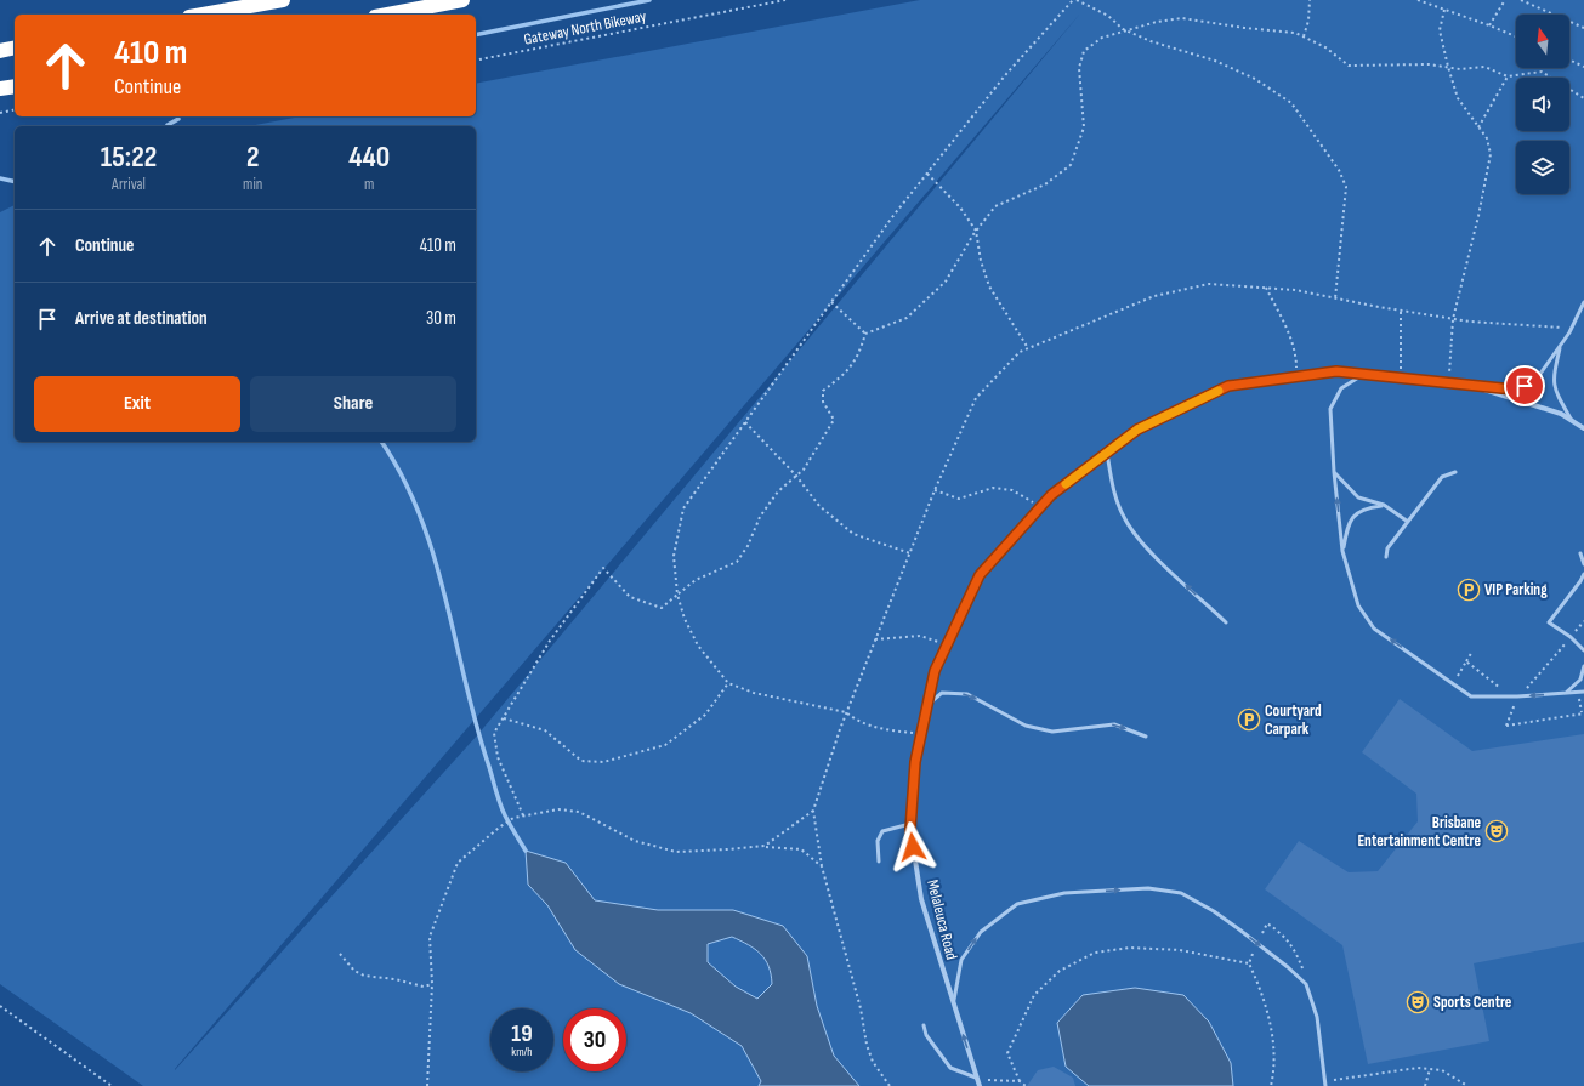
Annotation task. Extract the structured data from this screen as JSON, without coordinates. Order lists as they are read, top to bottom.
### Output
{
  "streets": {
    "street": ["Melaleuca Road"],
    "path": ["Gateway North Bikeway"]
  },
  "places": {
    "parking": ["VIP Parking", "Courtyard Carpark"],
    "theatre": ["Brisbane Entertainment Centre", "Sports Centre"]
  },
  "north": "top",
  "page": {
    "turn": ["410 m", "Continue"],
    "eta": [
      "15:22",
      "Arrival",
      "2",
      "min",
      "440",
      "m"
    ],
    "list": [
      {
        "name": "Continue",
        "value": "410 m"
      },
      {
        "name": "Arrive at destination",
        "value": "30 m"
      }
    ],
    "buttons": ["Exit", "Share"],
    "speed": "19 km/h",
    "limit": "30"
  }
}
